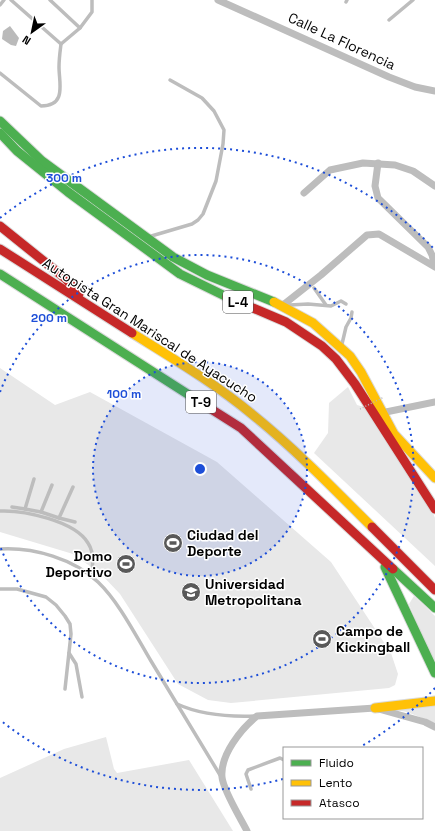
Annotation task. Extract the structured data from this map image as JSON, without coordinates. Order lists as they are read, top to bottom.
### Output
{
  "streets": {
    "main road": ["L-4", "Autopista Gran Mariscal de Ayacucho", "T-9"],
    "street": ["Calle La Florencia"]
  },
  "places": {
    "sports": ["Ciudad del Deporte", "Domo Deportivo", "Campo de Kickingball"],
    "school or university": ["Universidad Metropolitana"]
  },
  "legend": ["Fluido", "Lento", "Atasco"],
  "north": "bottom left",
  "rings": ["300 m", "200 m", "100 m"]
}
